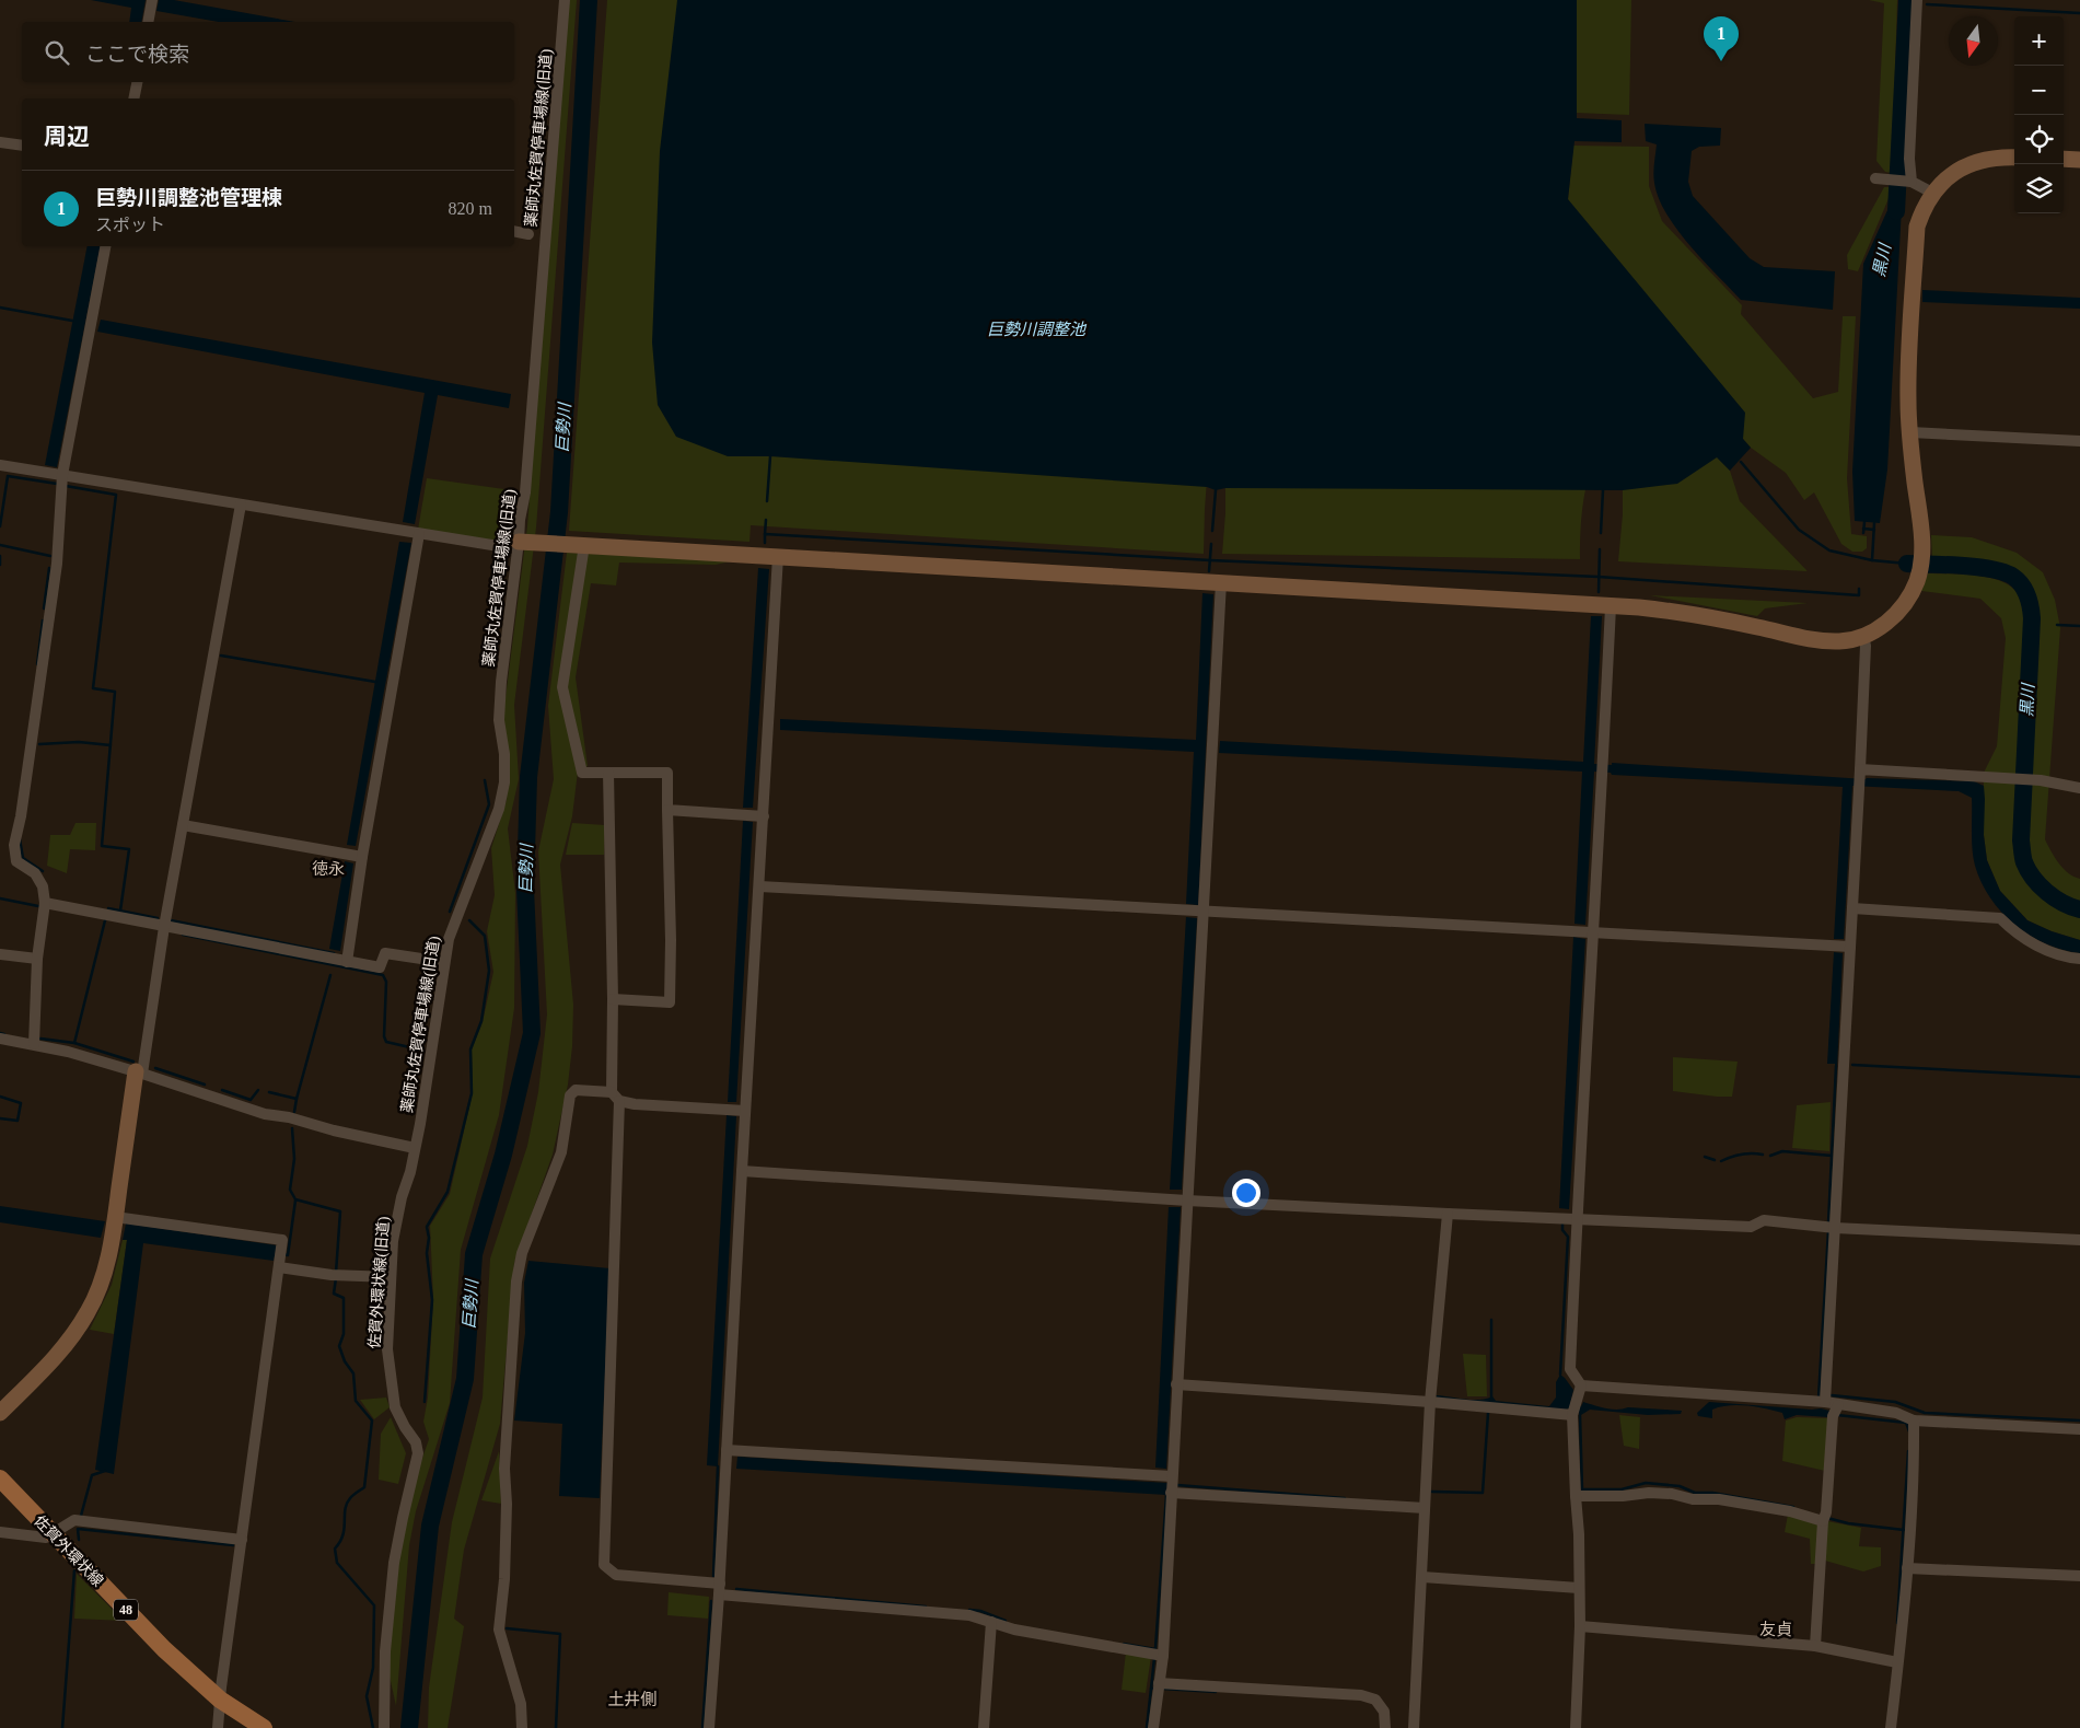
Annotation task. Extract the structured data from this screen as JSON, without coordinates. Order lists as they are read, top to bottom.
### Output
{
  "streets": {
    "main road": ["佐賀外環状線", "48"],
    "street": ["薬師丸佐賀停車場線(旧道)", "佐賀外環状線(旧道)"]
  },
  "crossings": [
    ["薬師丸佐賀停車場線(旧道)", "佐賀外環状線(旧道)"]
  ],
  "districts": ["徳永", "友貞", "土井側"],
  "water": ["黒川", "巨勢川調整池", "巨勢川"],
  "north": "bottom",
  "page": {
    "map_buttons": ["+", "−"],
    "pins": "1",
    "search": "ここで検索",
    "heading": "周辺",
    "list": [
      {
        "mark": "1",
        "name": "巨勢川調整池管理棟",
        "note": "スポット",
        "value": "820 m"
      }
    ]
  }
}
